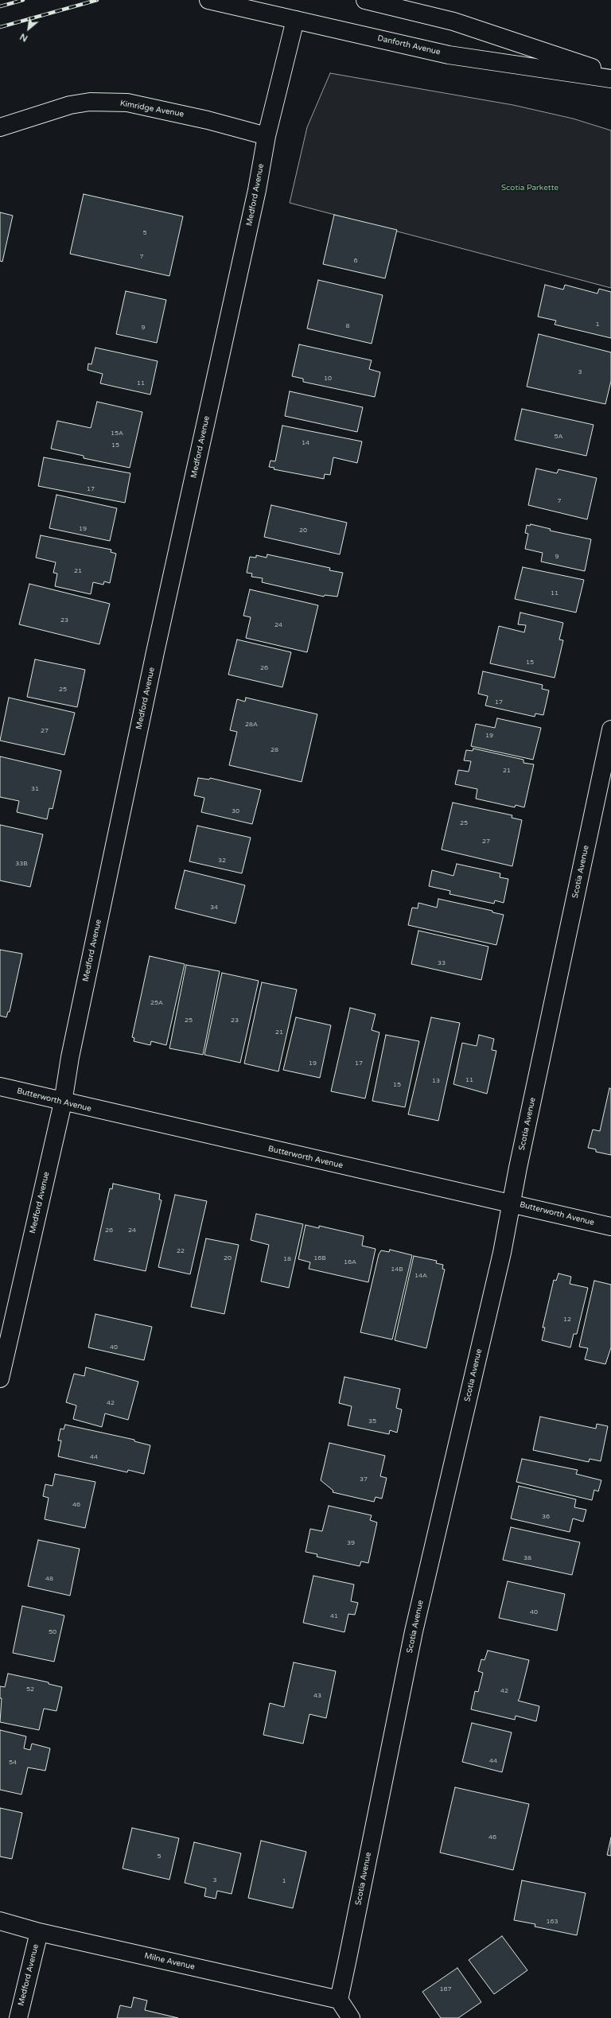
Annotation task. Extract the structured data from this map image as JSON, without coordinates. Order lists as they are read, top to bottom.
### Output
{
  "streets": {
    "street": [
      "Danforth Avenue",
      "Kimridge Avenue",
      "Medford Avenue",
      "Scotia Avenue",
      "Butterworth Avenue",
      "Milne Avenue"
    ]
  },
  "crossings": [
    ["Danforth Avenue", "Medford Avenue"],
    ["Kimridge Avenue", "Medford Avenue"],
    ["Medford Avenue", "Butterworth Avenue"],
    ["Medford Avenue", "Milne Avenue"],
    ["Scotia Avenue", "Butterworth Avenue"],
    ["Scotia Avenue", "Milne Avenue"]
  ],
  "parks": ["Scotia Parkette"],
  "house_numbers": [
    "5",
    "7",
    "6",
    "1",
    "8",
    "9",
    "3",
    "10",
    "11",
    "15A",
    "5A",
    "14",
    "15",
    "17",
    "7",
    "19",
    "20",
    "9",
    "21",
    "11",
    "23",
    "24",
    "15",
    "26",
    "25",
    "17",
    "28A",
    "27",
    "19",
    "28",
    "21",
    "31",
    "30",
    "25",
    "27",
    "32",
    "33B",
    "34",
    "33",
    "25A",
    "25",
    "23",
    "21",
    "19",
    "17",
    "11",
    "13",
    "15",
    "26",
    "24",
    "22",
    "20",
    "16B",
    "18",
    "16A",
    "14B",
    "14A",
    "12",
    "40",
    "42",
    "35",
    "44",
    "37",
    "46",
    "36",
    "39",
    "38",
    "48",
    "40",
    "41",
    "50",
    "52",
    "42",
    "43",
    "44",
    "54",
    "46",
    "5",
    "3",
    "1",
    "163",
    "167"
  ],
  "north": "bottom left"
}
